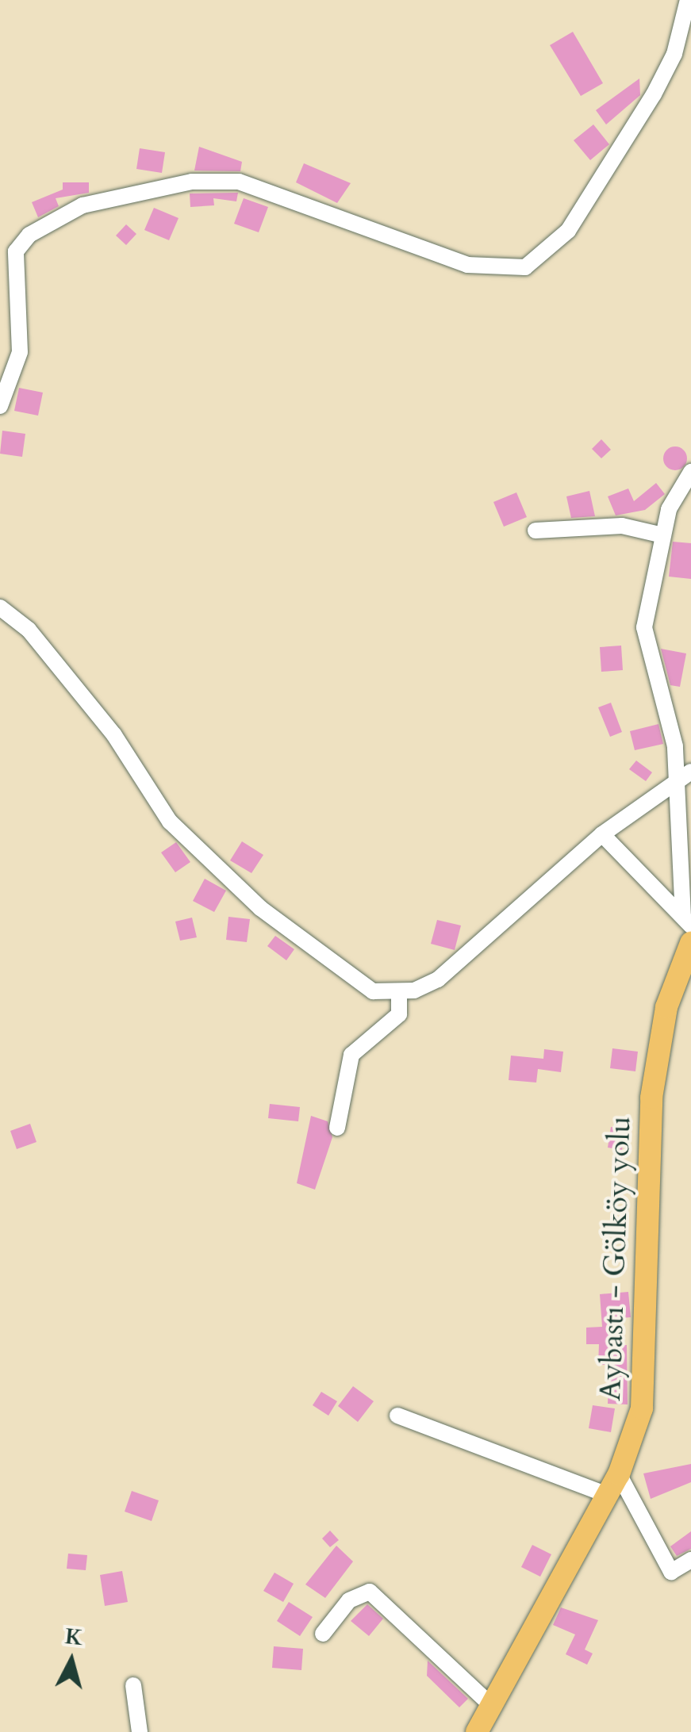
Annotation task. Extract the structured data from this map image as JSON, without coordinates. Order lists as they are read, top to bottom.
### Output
{
  "streets": {
    "main road": ["Aybastı - Gölköy yolu"]
  },
  "north": "top"
}
